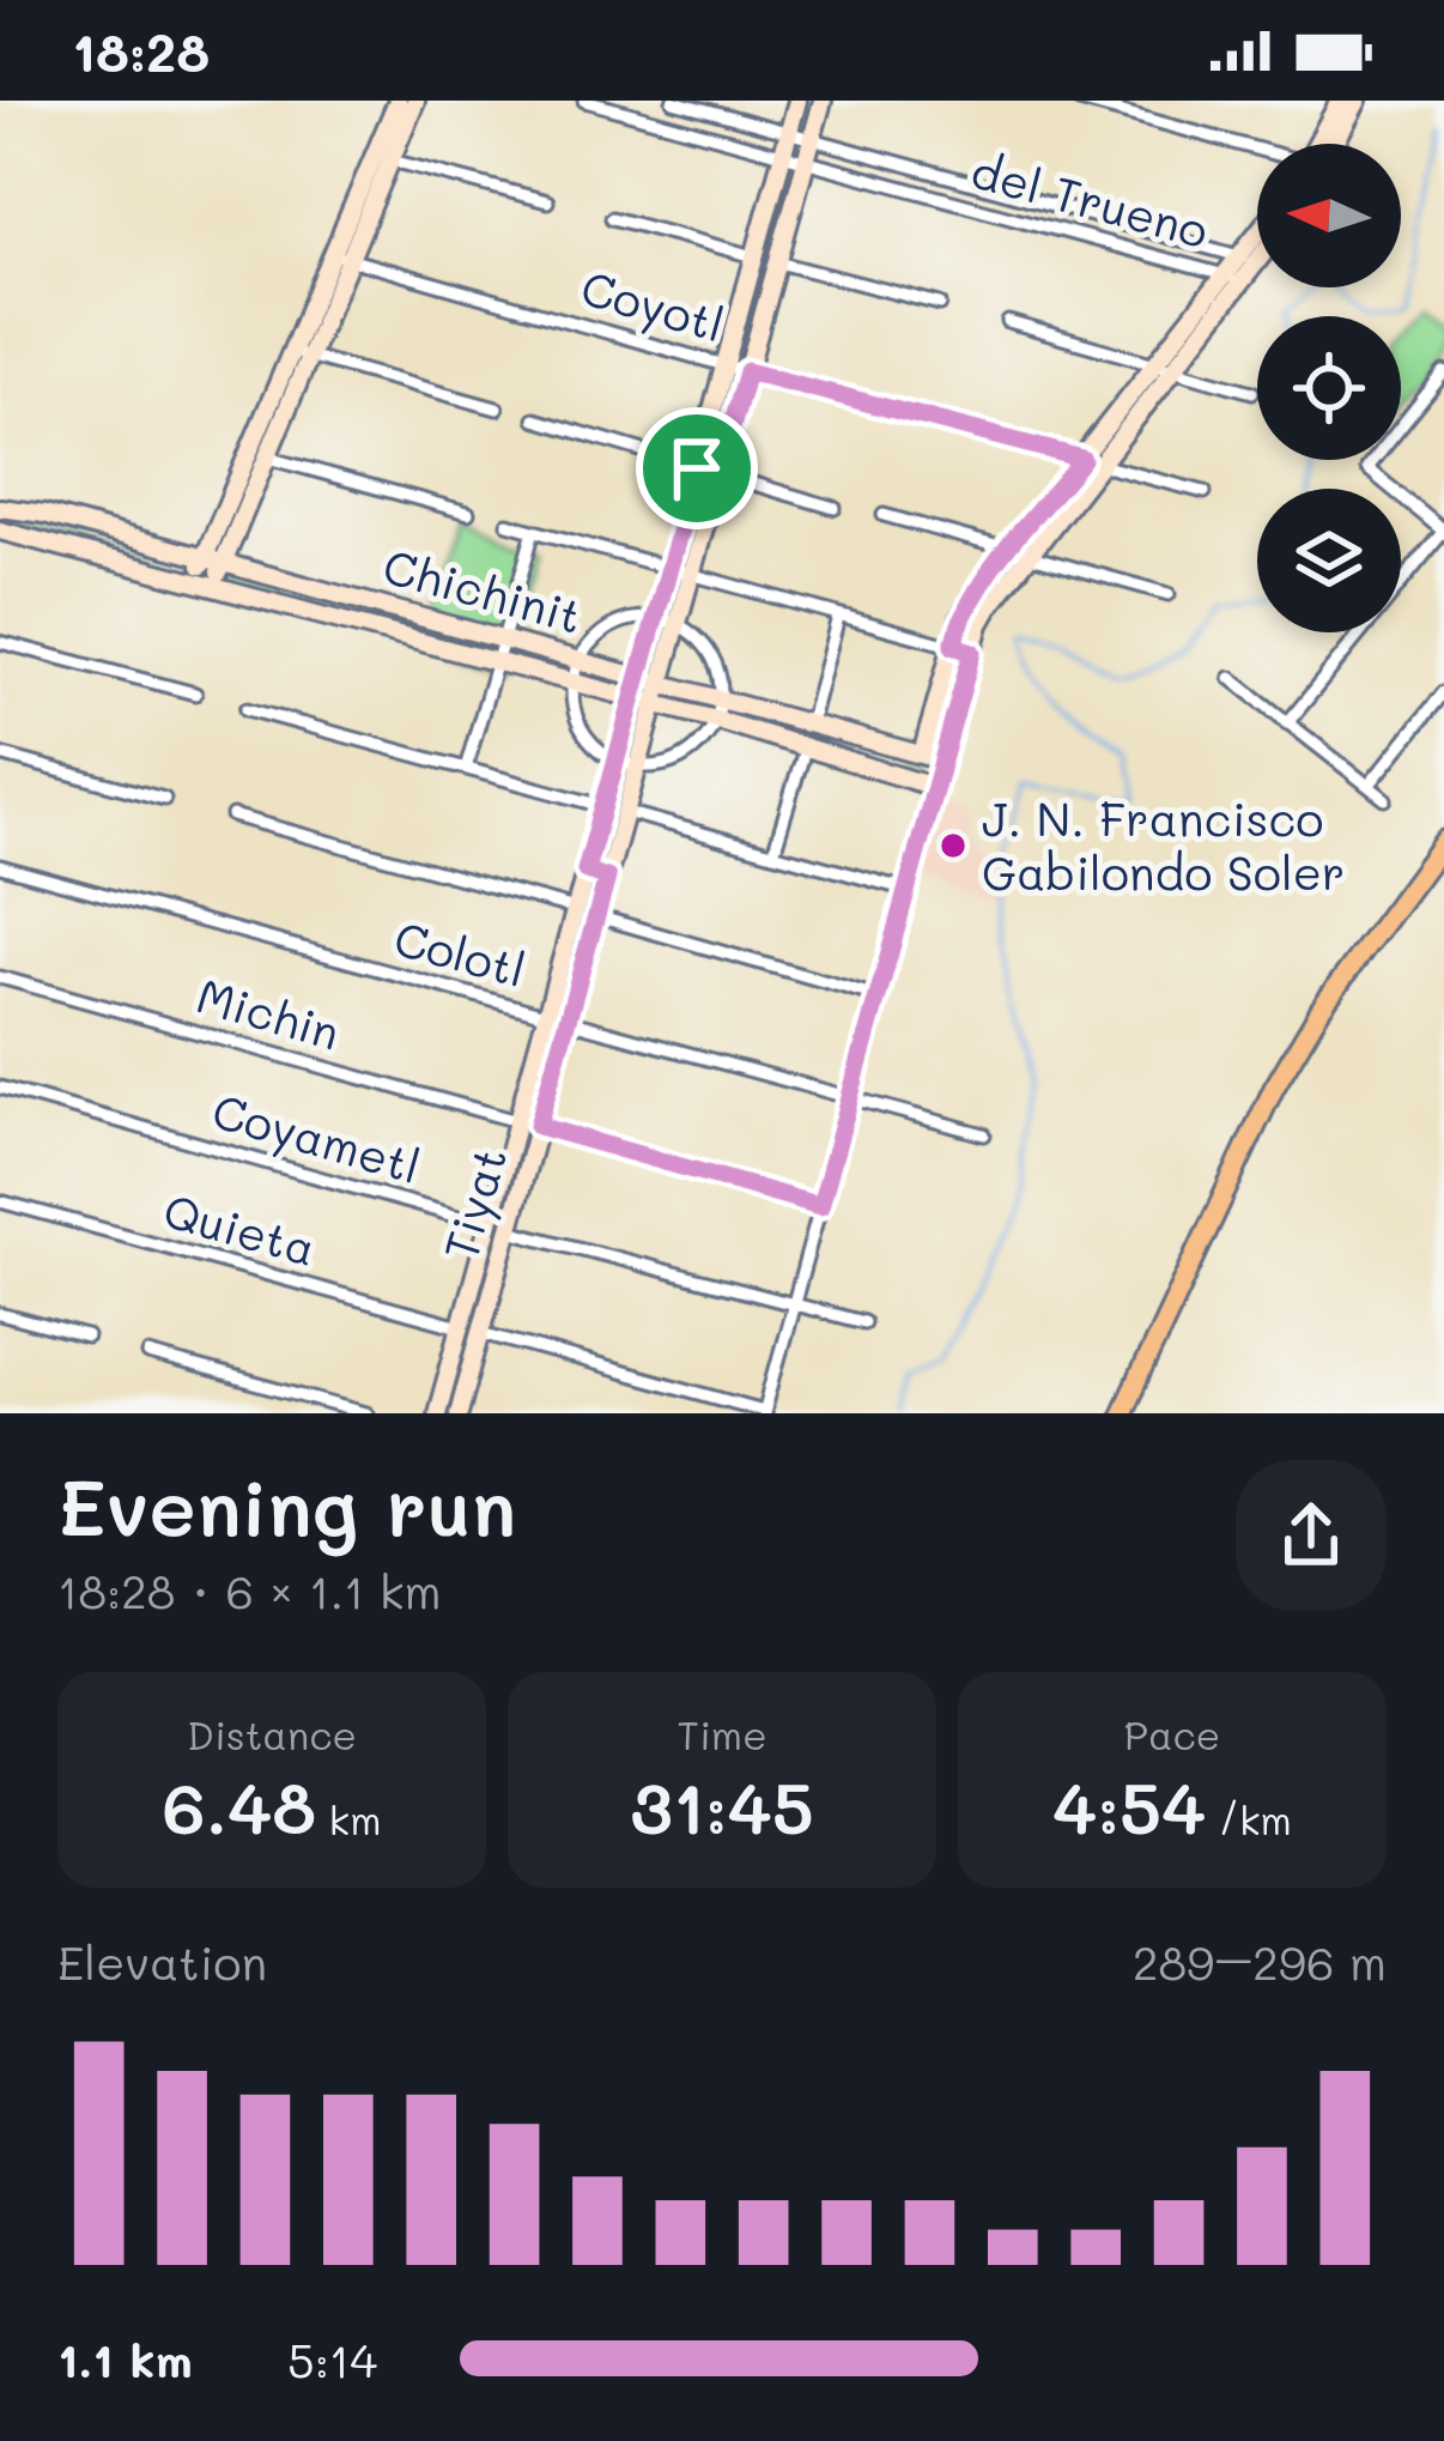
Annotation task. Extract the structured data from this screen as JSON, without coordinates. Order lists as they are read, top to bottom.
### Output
{
  "streets": {
    "street": [
      "del Trueno",
      "Coyotl",
      "Chichinit",
      "Colotl",
      "Michin",
      "Coyametl",
      "Tiyat",
      "Quieta"
    ]
  },
  "crossings": [
    ["del Trueno", "Tiyat"],
    ["Coyotl", "Tiyat"],
    ["Chichinit", "Tiyat"],
    ["Colotl", "Tiyat"],
    ["Michin", "Tiyat"],
    ["Coyametl", "Tiyat"],
    ["Tiyat", "Quieta"]
  ],
  "places": ["J. N. Francisco Gabilondo Soler"],
  "north": "left",
  "page": {
    "status": "18:28",
    "heading": ["Evening run", "18:28 · 6 × 1.1 km"],
    "stats": [
      ["Distance", "6.48 km"],
      ["Time", "31:45"],
      ["Pace", "4:54 /km"]
    ],
    "chart": ["Elevation", "289–296 m"],
    "list": [
      {
        "name": "1.1 km",
        "note": "5:14"
      }
    ]
  }
}
